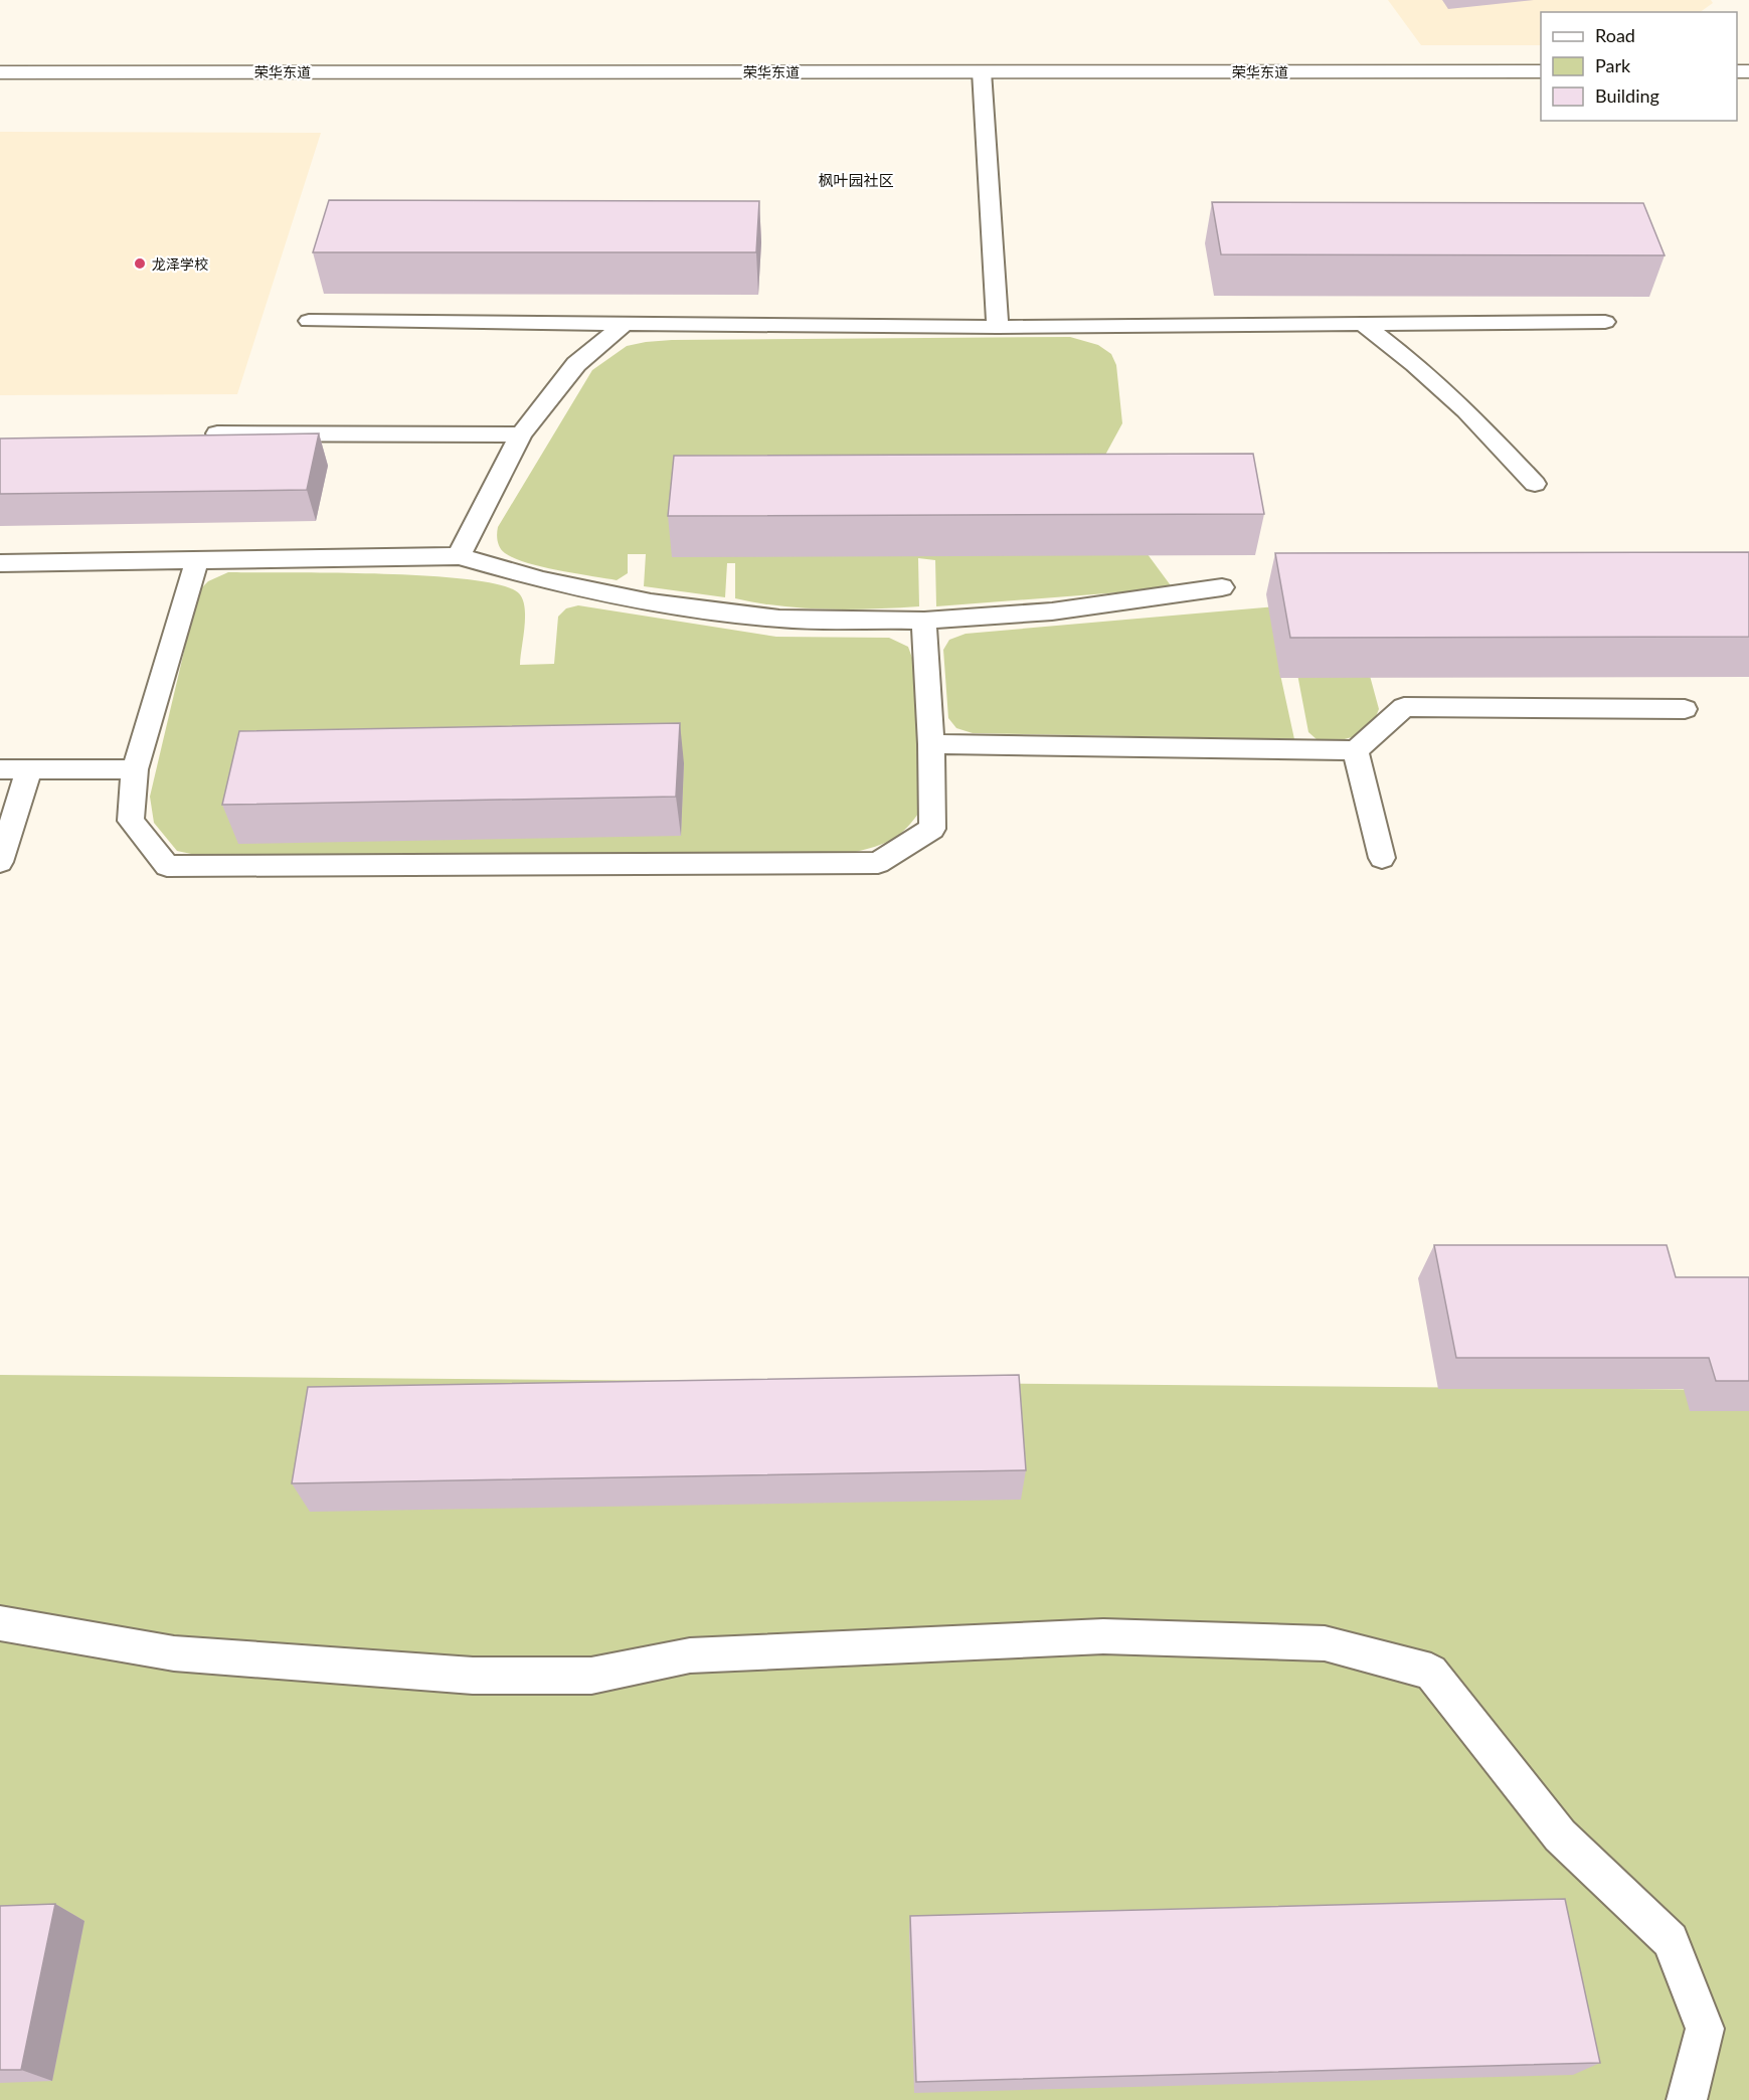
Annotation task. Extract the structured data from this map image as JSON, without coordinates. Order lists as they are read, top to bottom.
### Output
{
  "streets": {
    "street": ["荣华东道"]
  },
  "districts": ["枫叶园社区"],
  "places": ["龙泽学校"],
  "legend": ["Road", "Park", "Building"]
}
